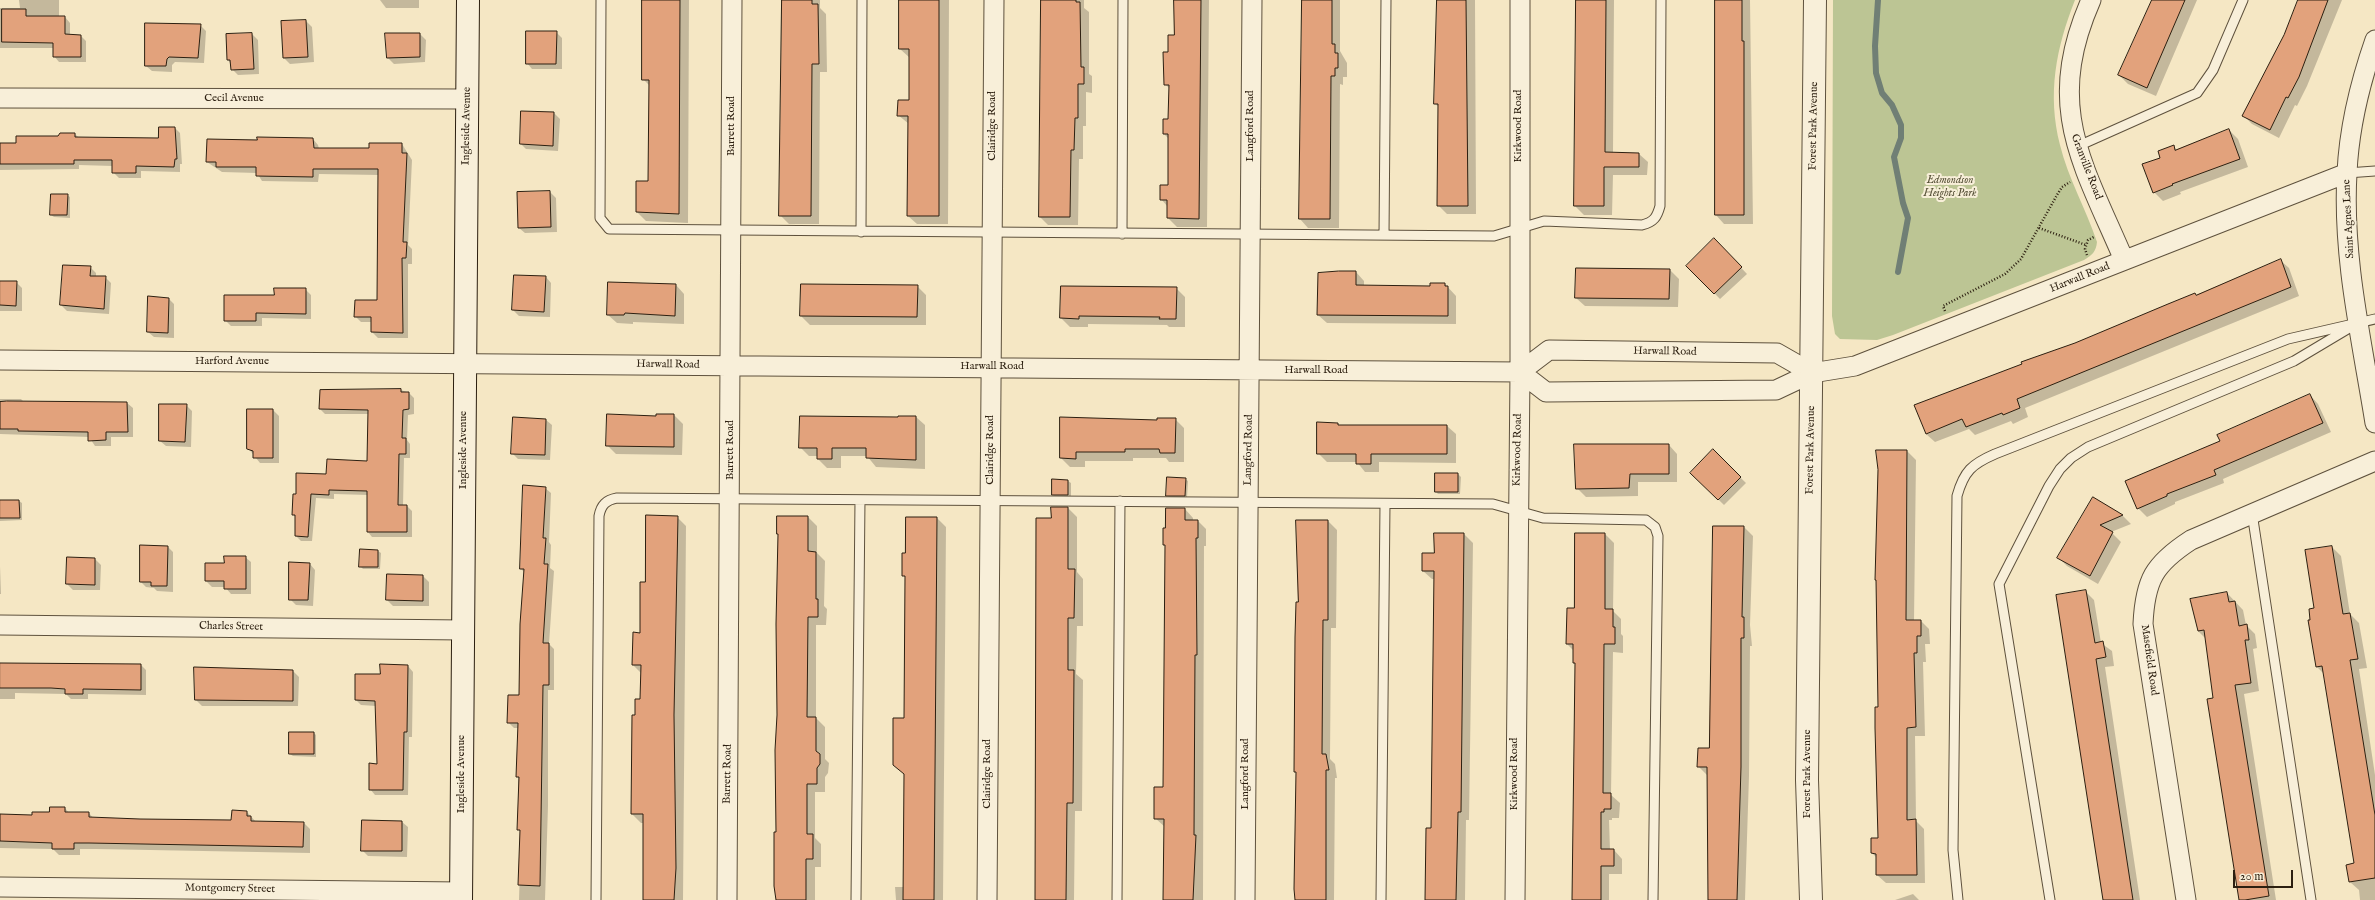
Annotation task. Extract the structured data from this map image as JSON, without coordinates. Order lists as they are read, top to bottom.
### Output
{
  "streets": {
    "main road": ["Ingleside Avenue", "Forest Park Avenue"],
    "street": [
      "Cecil Avenue",
      "Barrett Road",
      "Clairidge Road",
      "Langford Road",
      "Kirkwood Road",
      "Granville Road",
      "Saint Agnes Lane",
      "Harwall Road",
      "Harford Avenue",
      "Charles Street",
      "Masefield Road",
      "Montgomery Street"
    ]
  },
  "crossings": [
    ["Cecil Avenue", "Ingleside Avenue"],
    ["Ingleside Avenue", "Harwall Road"],
    ["Ingleside Avenue", "Harford Avenue"],
    ["Ingleside Avenue", "Charles Street"],
    ["Ingleside Avenue", "Montgomery Street"],
    ["Barrett Road", "Harwall Road"],
    ["Clairidge Road", "Harwall Road"],
    ["Langford Road", "Harwall Road"],
    ["Kirkwood Road", "Harwall Road"],
    ["Forest Park Avenue", "Harwall Road"],
    ["Granville Road", "Harwall Road"],
    ["Saint Agnes Lane", "Harwall Road"],
    ["Harwall Road", "Harford Avenue"]
  ],
  "parks": ["Edmondson Heights Park"],
  "scale_bar": "20 m"
}
